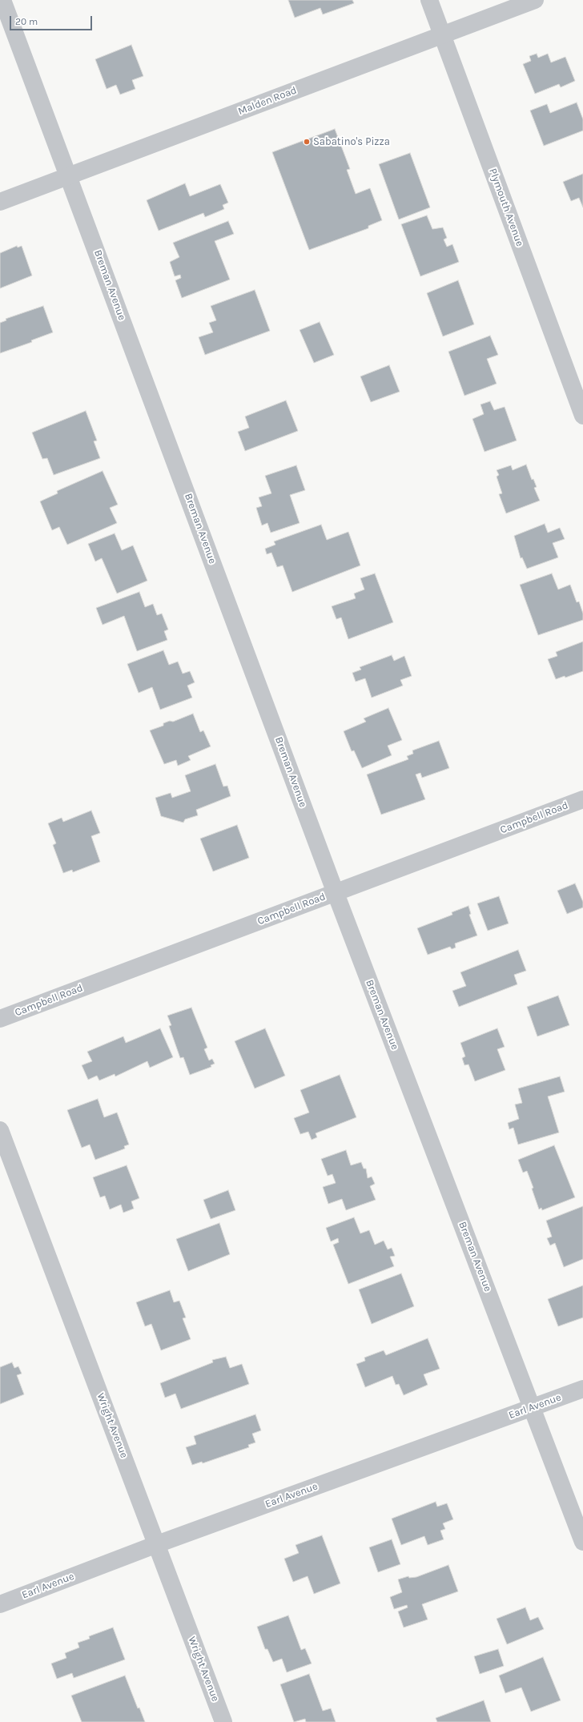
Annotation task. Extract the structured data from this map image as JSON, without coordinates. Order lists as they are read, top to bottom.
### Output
{
  "streets": {
    "street": [
      "Malden Road",
      "Plymouth Avenue",
      "Breman Avenue",
      "Campbell Road",
      "Earl Avenue",
      "Wright Avenue"
    ]
  },
  "crossings": [
    ["Malden Road", "Plymouth Avenue"],
    ["Malden Road", "Breman Avenue"],
    ["Breman Avenue", "Campbell Road"],
    ["Breman Avenue", "Earl Avenue"],
    ["Earl Avenue", "Wright Avenue"]
  ],
  "places": ["Sabatino's Pizza"],
  "scale_bar": "20 m"
}
